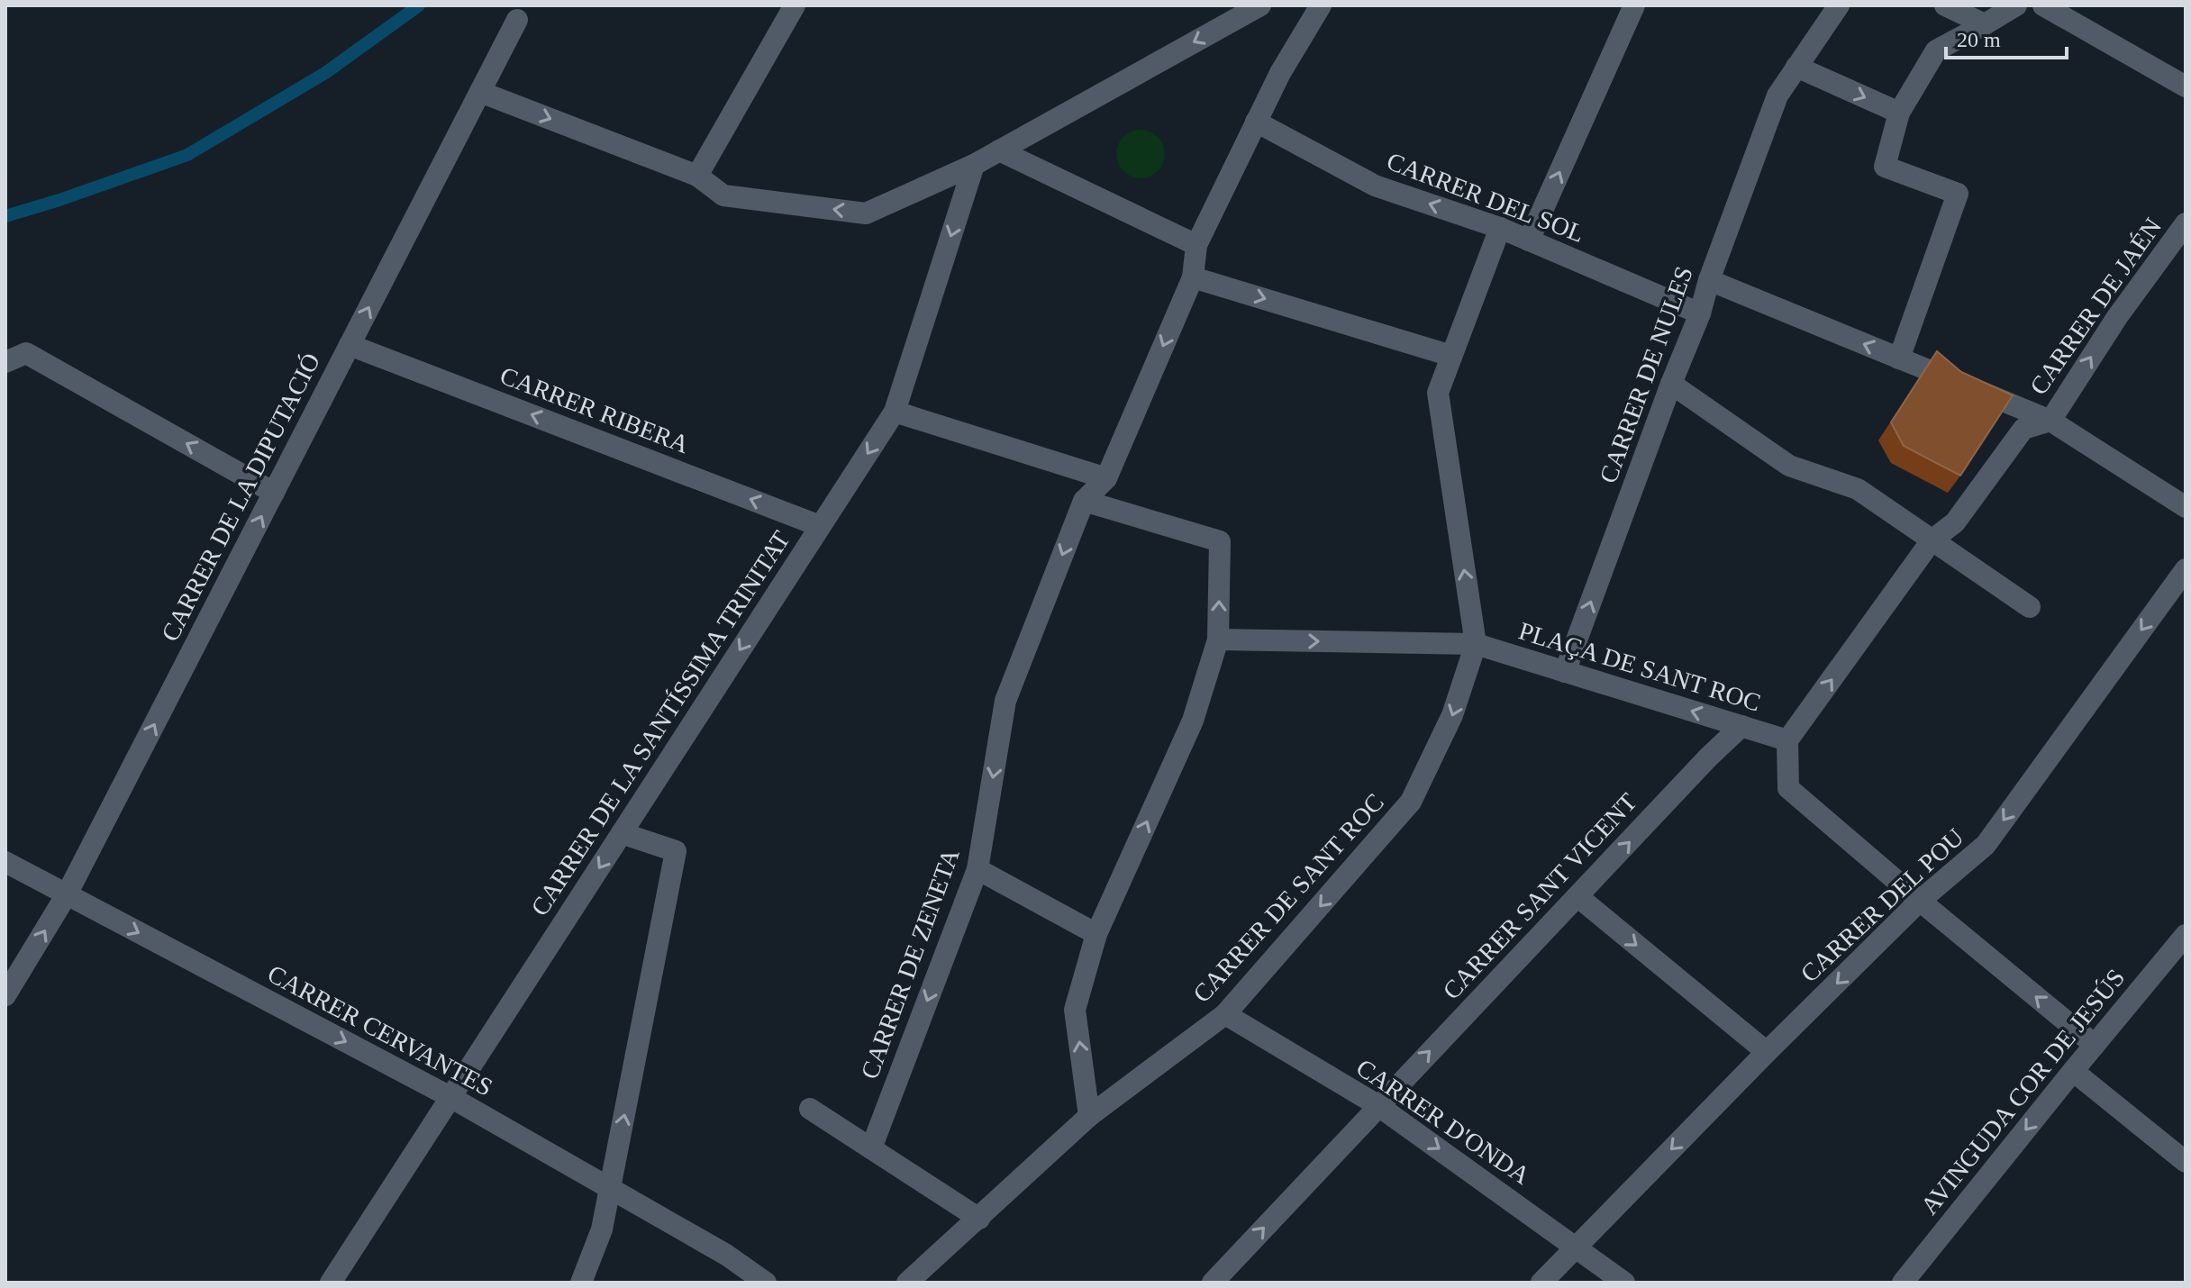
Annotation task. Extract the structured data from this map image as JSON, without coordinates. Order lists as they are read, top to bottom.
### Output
{
  "streets": {
    "street": [
      "CARRER DEL SOL",
      "CARRER DE JAÉN",
      "CARRER DE NULES",
      "CARRER RIBERA",
      "CARRER DE LA DIPUTACIÓ",
      "PLAÇA DE SANT ROC",
      "CARRER DE LA SANTÍSSIMA TRINITAT",
      "CARRER SANT VICENT",
      "CARRER DE SANT ROC",
      "CARRER DEL POU",
      "CARRER DE ZENETA",
      "CARRER CERVANTES",
      "AVINGUDA COR DE JESÚS",
      "CARRER D'ONDA"
    ]
  },
  "crossings": [
    ["CARRER DEL SOL", "CARRER DE NULES"],
    ["CARRER DEL SOL", "CARRER DE ZENETA"],
    ["CARRER DE NULES", "PLAÇA DE SANT ROC"],
    ["CARRER RIBERA", "CARRER DE LA DIPUTACIÓ"],
    ["CARRER RIBERA", "CARRER DE LA SANTÍSSIMA TRINITAT"],
    ["CARRER DE LA DIPUTACIÓ", "CARRER CERVANTES"],
    ["PLAÇA DE SANT ROC", "CARRER SANT VICENT"],
    ["PLAÇA DE SANT ROC", "CARRER DE SANT ROC"],
    ["CARRER DE LA SANTÍSSIMA TRINITAT", "CARRER CERVANTES"],
    ["CARRER SANT VICENT", "CARRER D'ONDA"],
    ["CARRER DE SANT ROC", "CARRER D'ONDA"],
    ["CARRER DEL POU", "CARRER D'ONDA"]
  ],
  "one_way": [
    "CARRER DE JAÉN",
    "CARRER DE NULES",
    "CARRER RIBERA",
    "CARRER DE LA DIPUTACIÓ",
    "CARRER DE LA SANTÍSSIMA TRINITAT",
    "CARRER SANT VICENT",
    "CARRER DE SANT ROC",
    "CARRER DEL POU",
    "CARRER CERVANTES",
    "AVINGUDA COR DE JESÚS",
    "CARRER D'ONDA"
  ],
  "scale_bar": "20 m"
}
